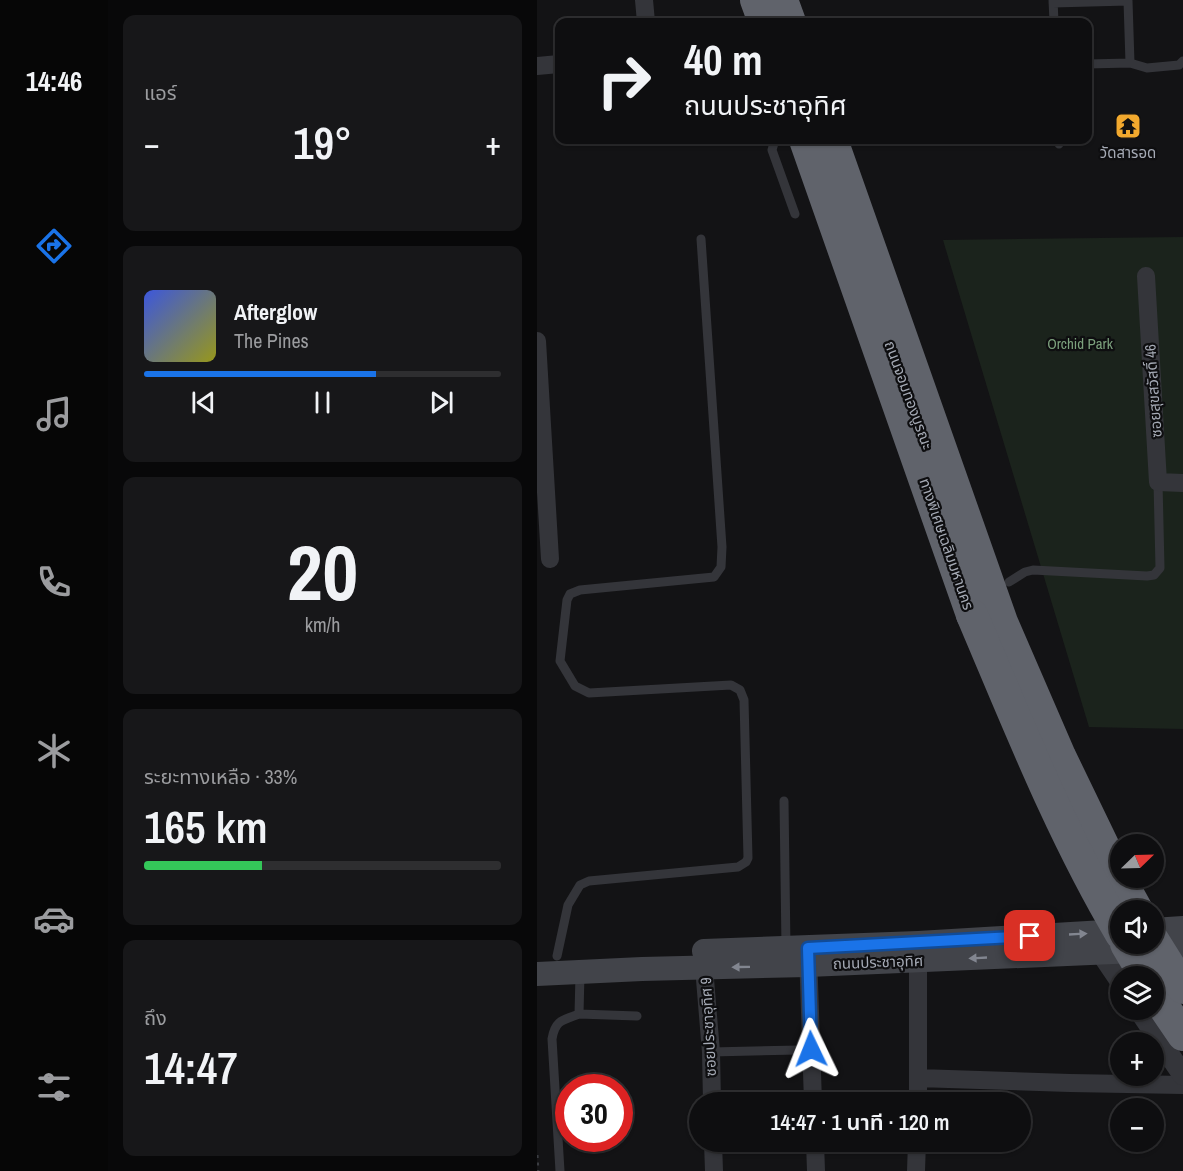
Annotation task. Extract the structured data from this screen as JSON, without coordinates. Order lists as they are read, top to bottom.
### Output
{
  "streets": {
    "highway": ["ทางพิเศษเฉลิมมหานคร"],
    "main road": ["ถนนประชาอุทิศ"],
    "street": ["ซอยสุขสวัสดิ์ 46", "ถนนจอมทองบูรณะ", "ซอยประชาอุทิศ 9"]
  },
  "crossings": [
    ["ถนนประชาอุทิศ", "ซอยประชาอุทิศ 9"]
  ],
  "parks": ["Orchid Park"],
  "places": {
    "temple": ["วัดสารอด"]
  },
  "north": "top right",
  "page": {
    "tabs": "14:46",
    "tile": [
      "แอร์",
      ["20", "km/h"],
      ["ระยะทางเหลือ · 33%", "165 km"],
      ["ถึง", "14:47"]
    ],
    "turn": ["40 m", "ถนนประชาอุทิศ"],
    "heat": ["−", "19°", "+"],
    "song": ["Afterglow", "The Pines"],
    "map_buttons": ["+", "−"],
    "limit": "30",
    "trip": "14:47 · 1 นาที · 120 m"
  }
}
